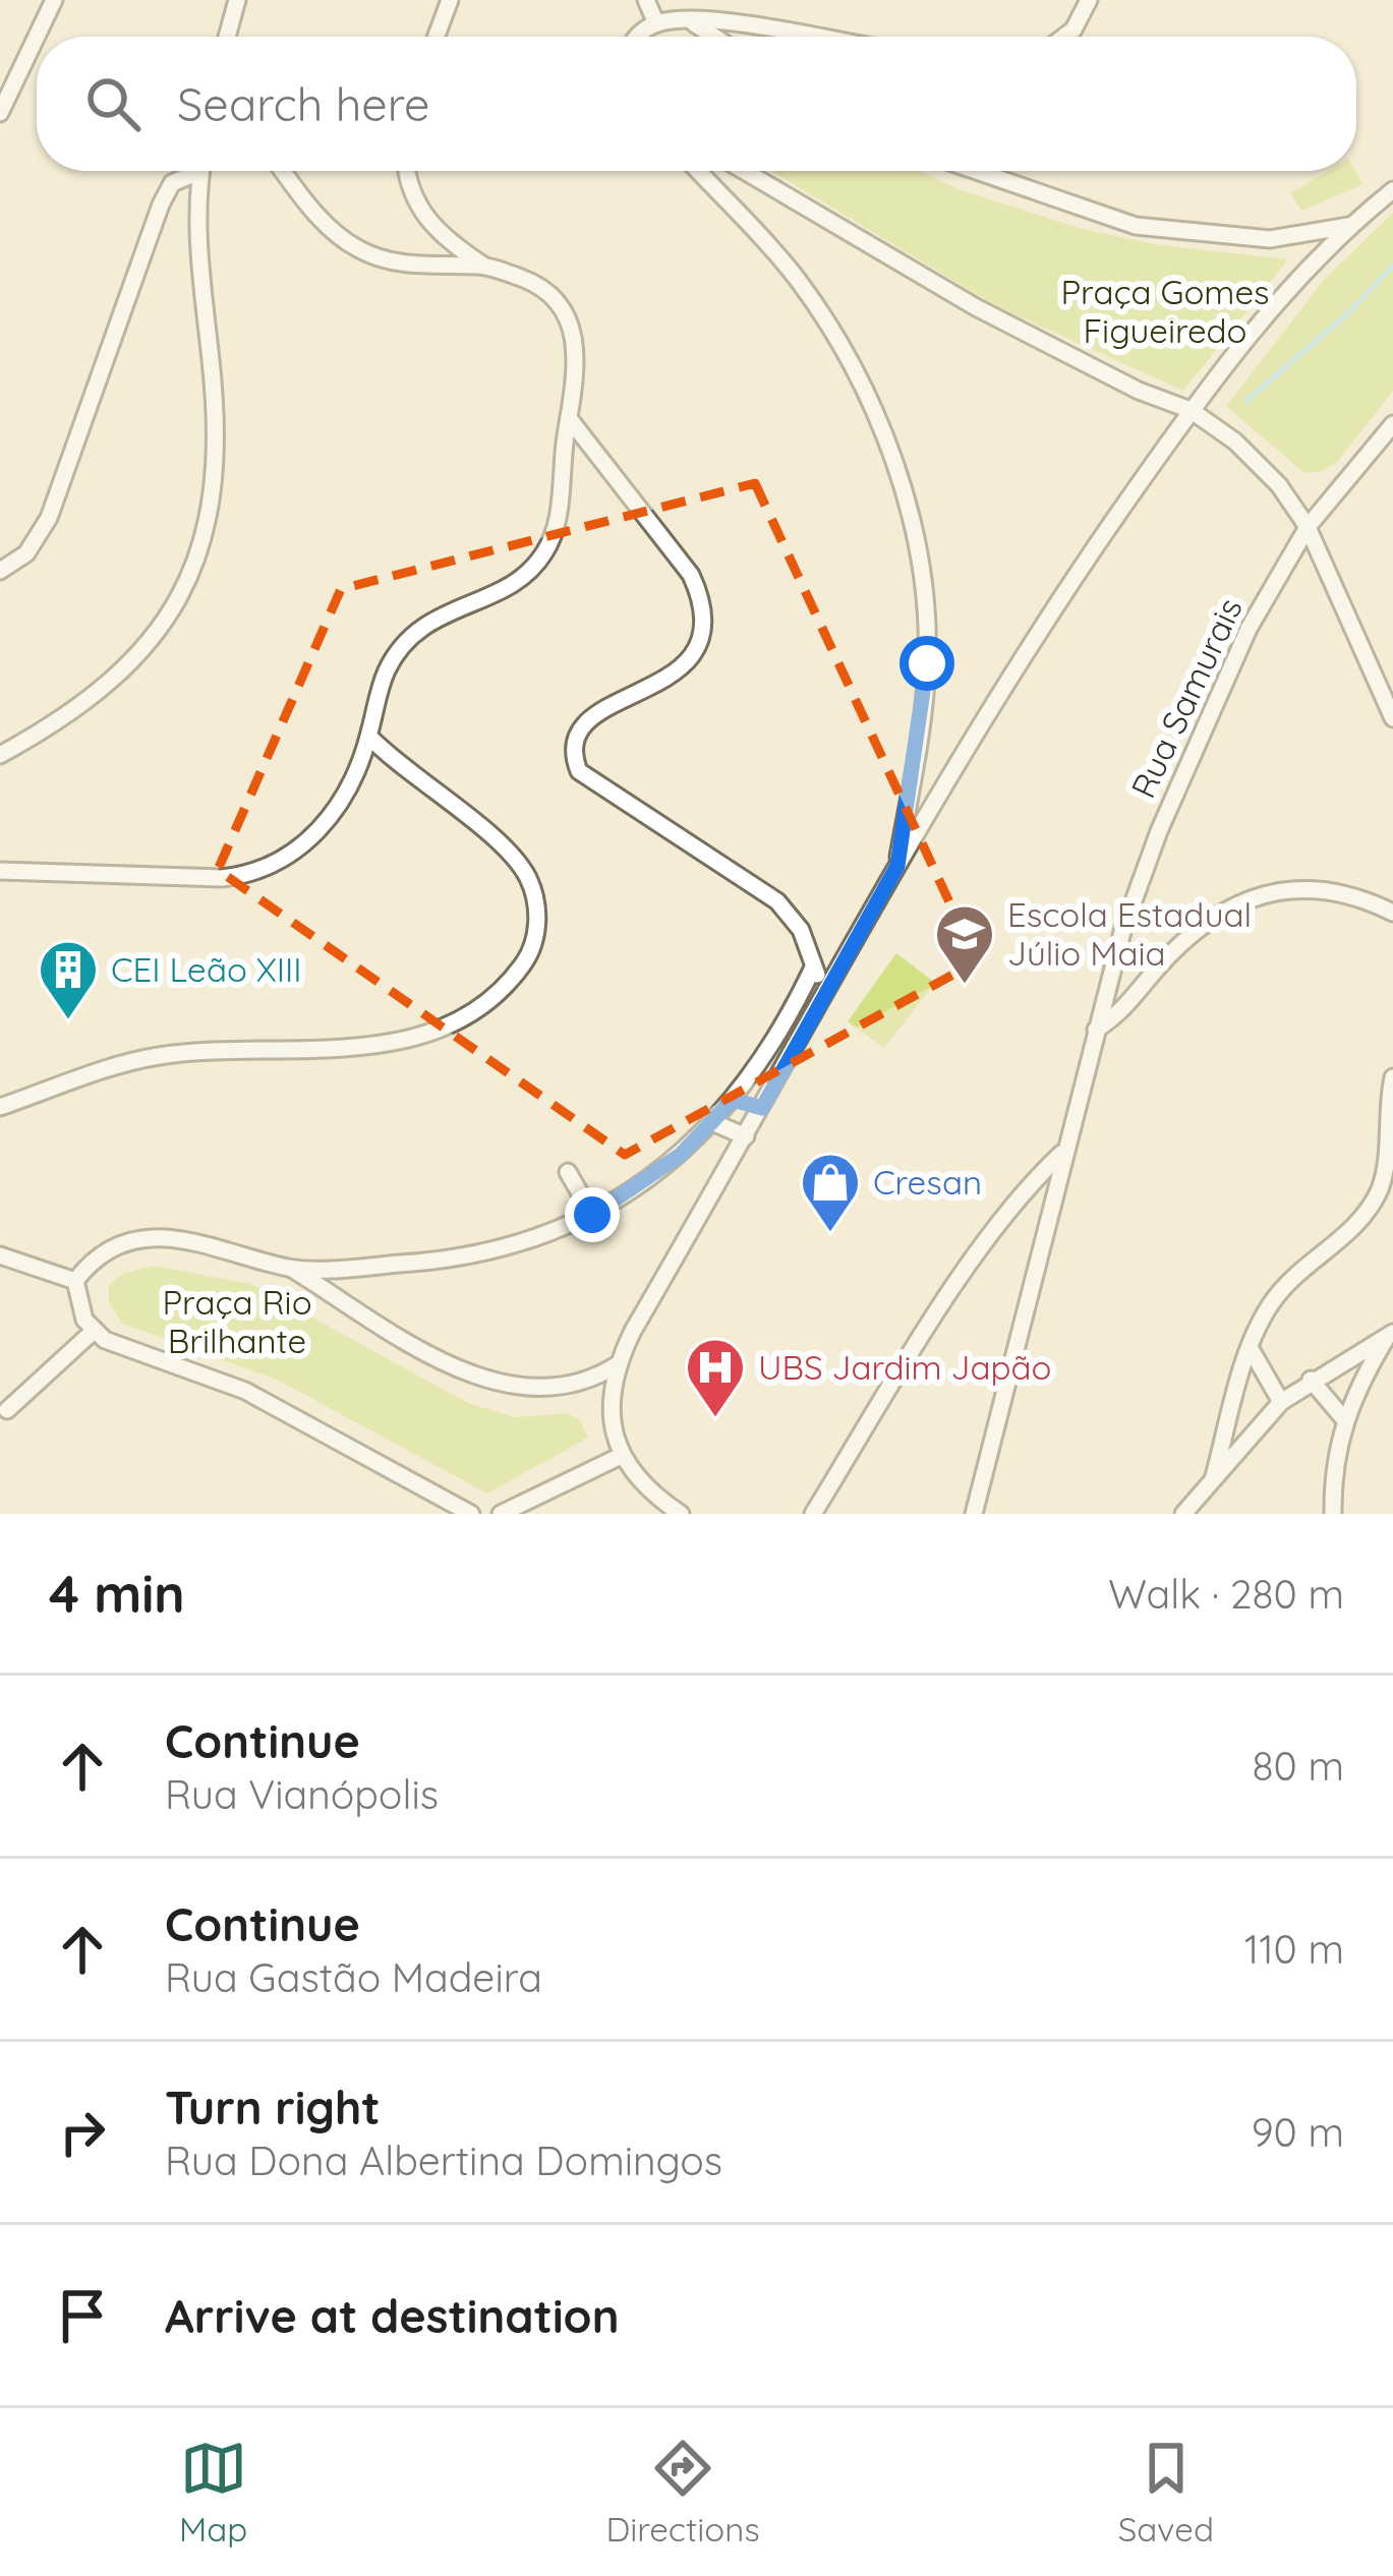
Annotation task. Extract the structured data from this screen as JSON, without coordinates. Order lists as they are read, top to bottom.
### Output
{
  "streets": {
    "street": ["Rua Samurais"]
  },
  "parks": ["Praça Gomes Figueiredo", "Praça Rio Brilhante"],
  "places": {
    "school or university": ["Escola Estadual Júlio Maia"],
    "building": ["CEI Leão XIII"],
    "shop": ["Cresan"],
    "hospital": ["UBS Jardim Japão"]
  },
  "page": {
    "search": "Search here",
    "heading": ["4 min", "Walk · 280 m"],
    "list": [
      ["Continue", "Rua Vianópolis", "80 m"],
      ["Continue", "Rua Gastão Madeira", "110 m"],
      ["Turn right", "Rua Dona Albertina Domingos", "90 m"],
      "Arrive at destination"
    ],
    "nav": ["Map", "Directions", "Saved"]
  }
}
